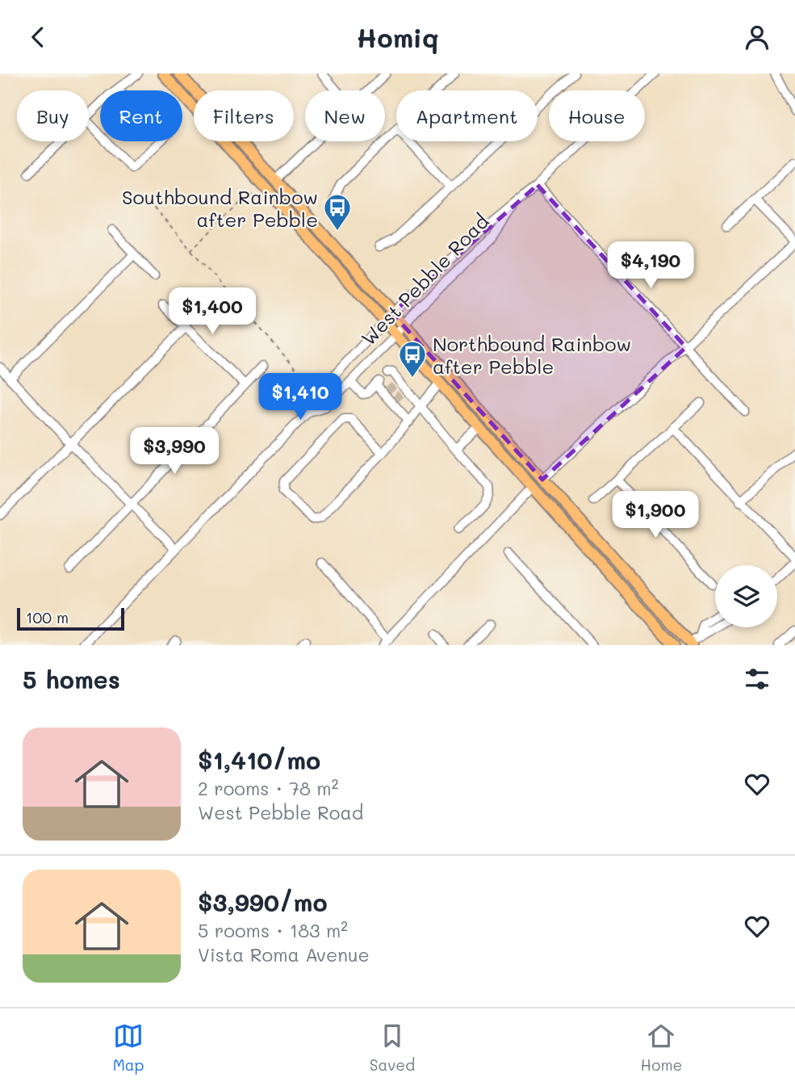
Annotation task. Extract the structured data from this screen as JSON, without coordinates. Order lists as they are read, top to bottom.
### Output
{
  "streets": {
    "street": ["West Pebble Road"]
  },
  "places": {
    "bus stop": ["Southbound Rainbow after Pebble", "Northbound Rainbow after Pebble"]
  },
  "scale_bar": "100 m",
  "page": {
    "header": "Homiq",
    "chip": [
      "Buy",
      "Rent",
      "Filters",
      "New",
      "Apartment",
      "House"
    ],
    "price": [
      "$4,190",
      "$1,400",
      "$1,410",
      "$3,990",
      "$1,900"
    ],
    "scale": "100 m",
    "heading": "5 homes",
    "list": [
      {
        "name": "$1,410/mo",
        "note": "2 rooms · 78 m² · West Pebble Road"
      },
      {
        "name": "$3,990/mo",
        "note": "5 rooms · 183 m² · Vista Roma Avenue"
      }
    ],
    "tabs": ["Map", "Saved", "Home"]
  }
}
